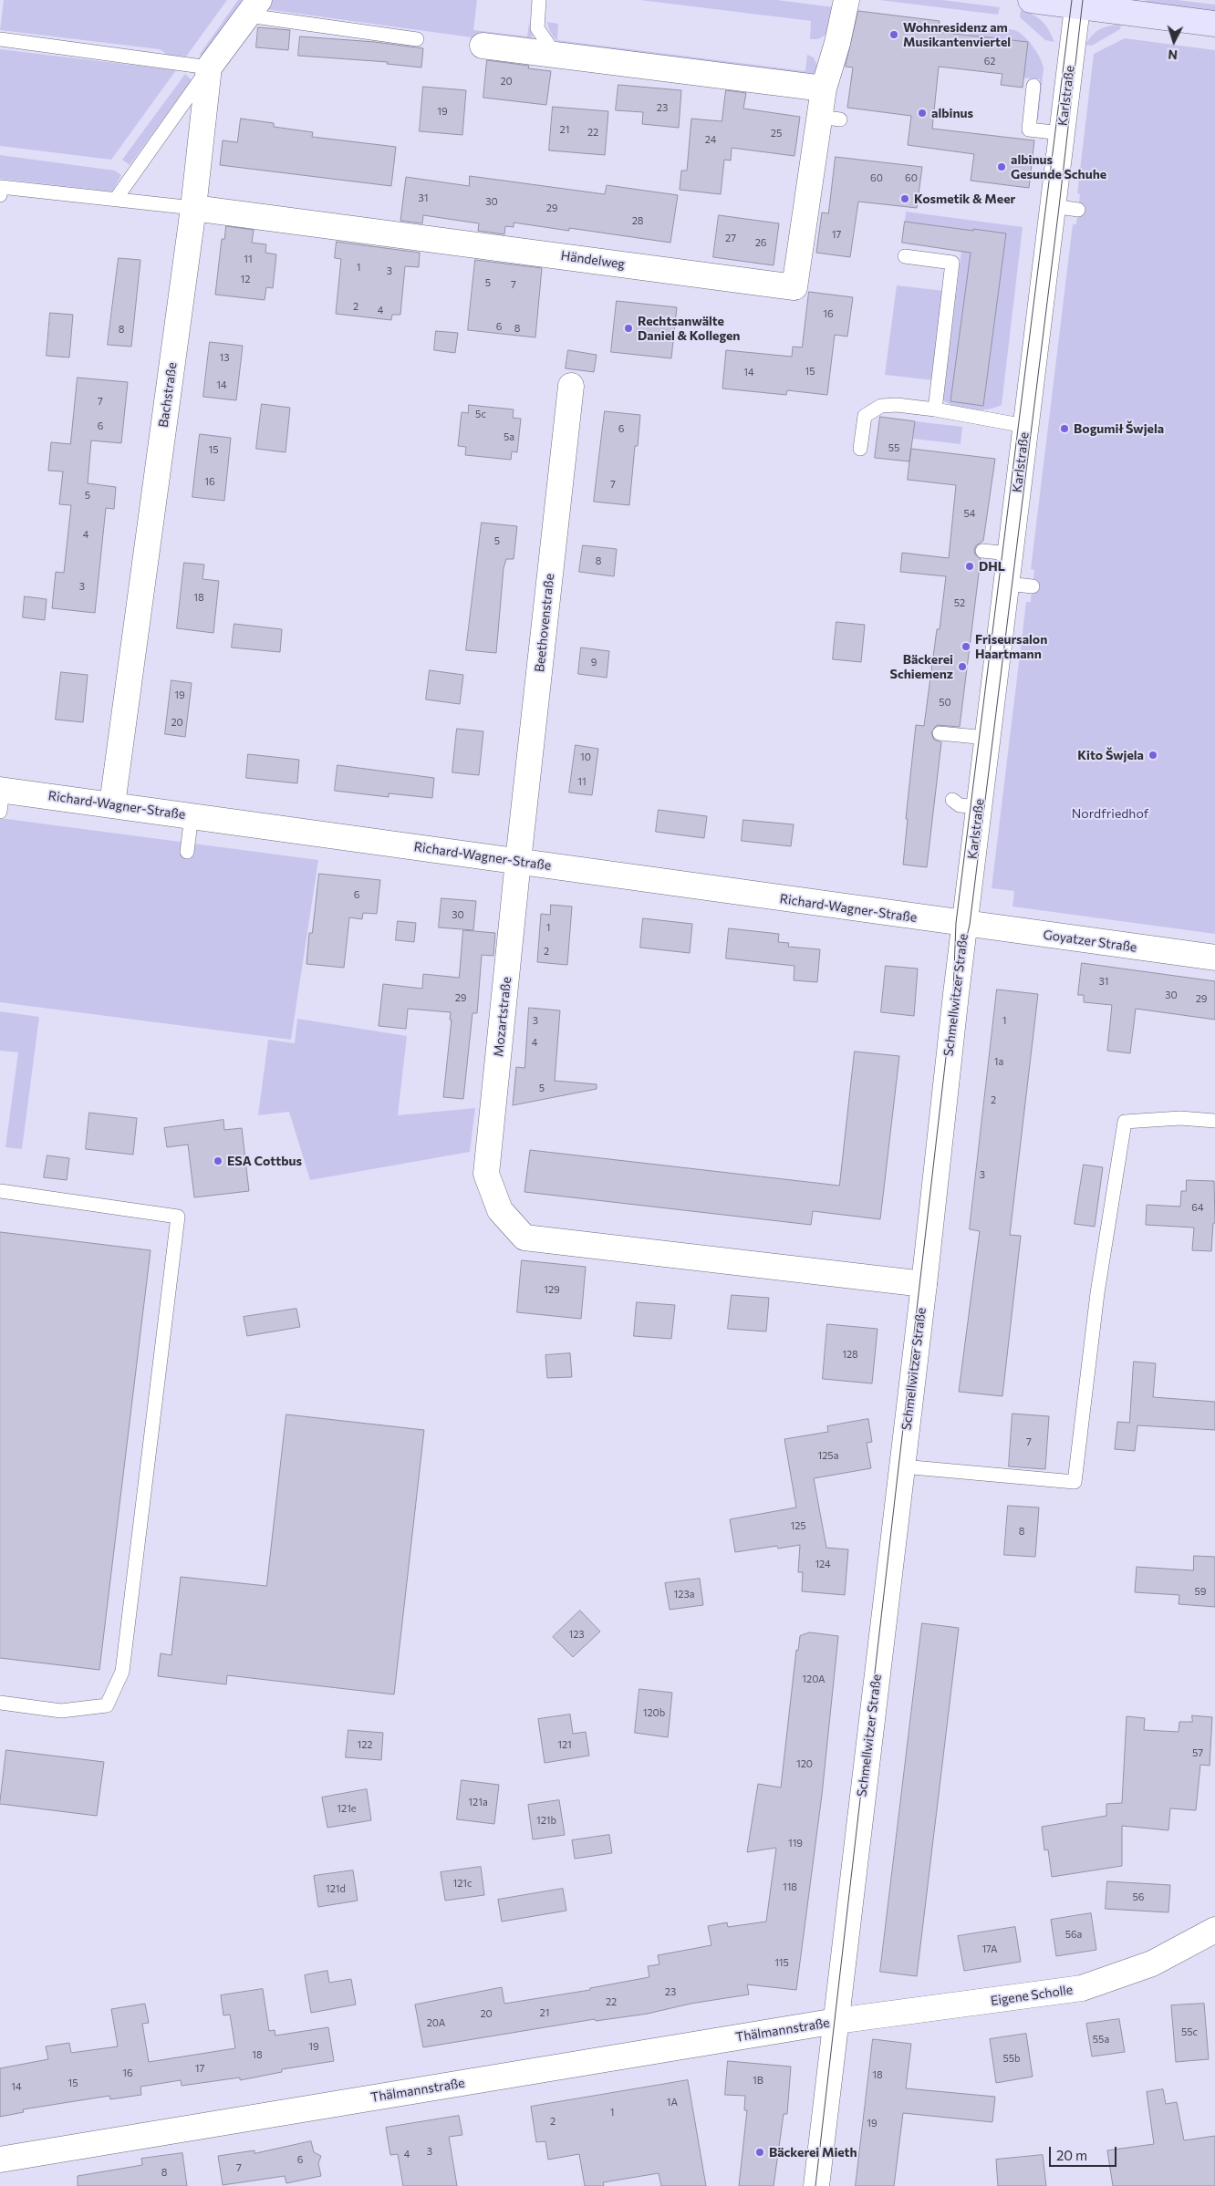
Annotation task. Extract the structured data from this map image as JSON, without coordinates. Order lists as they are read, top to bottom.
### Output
{
  "streets": {
    "street": [
      "Karlstraße",
      "Händelweg",
      "Bachstraße",
      "Beethovenstraße",
      "Richard-Wagner-Straße",
      "Goyatzer Straße",
      "Schmellwitzer Straße",
      "Mozartstraße",
      "Eigene Scholle",
      "Thälmannstraße"
    ]
  },
  "crossings": [
    ["Karlstraße", "Richard-Wagner-Straße"],
    ["Karlstraße", "Goyatzer Straße"],
    ["Karlstraße", "Schmellwitzer Straße"],
    ["Händelweg", "Bachstraße"],
    ["Bachstraße", "Richard-Wagner-Straße"],
    ["Beethovenstraße", "Richard-Wagner-Straße"],
    ["Beethovenstraße", "Mozartstraße"],
    ["Richard-Wagner-Straße", "Goyatzer Straße"],
    ["Richard-Wagner-Straße", "Schmellwitzer Straße"],
    ["Richard-Wagner-Straße", "Mozartstraße"],
    ["Goyatzer Straße", "Schmellwitzer Straße"],
    ["Schmellwitzer Straße", "Mozartstraße"],
    ["Schmellwitzer Straße", "Eigene Scholle"],
    ["Schmellwitzer Straße", "Thälmannstraße"],
    ["Eigene Scholle", "Thälmannstraße"]
  ],
  "parks": ["Nordfriedhof"],
  "places": [
    "Wohnresidenz am Musikantenviertel",
    "albinus",
    "albinus Gesunde Schuhe",
    "Kosmetik & Meer",
    "Rechtsanwälte Daniel & Kollegen",
    "Bogumił Šwjela",
    "DHL",
    "Friseursalon Haartmann",
    "Bäckerei Schiemenz",
    "Kito Šwjela",
    "ESA Cottbus",
    "Bäckerei Mieth"
  ],
  "house_numbers": [
    "62",
    "20",
    "23",
    "19",
    "21",
    "22",
    "25",
    "24",
    "60",
    "60",
    "31",
    "30",
    "29",
    "28",
    "17",
    "27",
    "26",
    "11",
    "1",
    "3",
    "12",
    "5",
    "7",
    "2",
    "4",
    "16",
    "6",
    "8",
    "8",
    "13",
    "15",
    "14",
    "14",
    "7",
    "5c",
    "6",
    "6",
    "5a",
    "55",
    "15",
    "16",
    "7",
    "5",
    "54",
    "4",
    "5",
    "8",
    "3",
    "18",
    "52",
    "9",
    "19",
    "50",
    "20",
    "10",
    "11",
    "6",
    "30",
    "1",
    "2",
    "31",
    "30",
    "29",
    "29",
    "3",
    "1",
    "4",
    "1a",
    "5",
    "2",
    "3",
    "64",
    "129",
    "128",
    "7",
    "125a",
    "125",
    "8",
    "124",
    "59",
    "123a",
    "123",
    "120A",
    "120b",
    "122",
    "121",
    "57",
    "120",
    "121a",
    "121e",
    "121b",
    "119",
    "121c",
    "118",
    "121d",
    "56",
    "56a",
    "17A",
    "115",
    "23",
    "22",
    "21",
    "20",
    "20A",
    "55c",
    "55a",
    "19",
    "18",
    "55b",
    "17",
    "16",
    "18",
    "1B",
    "15",
    "14",
    "1A",
    "1",
    "2",
    "19",
    "3",
    "4",
    "6",
    "7",
    "8"
  ],
  "scale_bar": "20 m",
  "north": "bottom"
}
